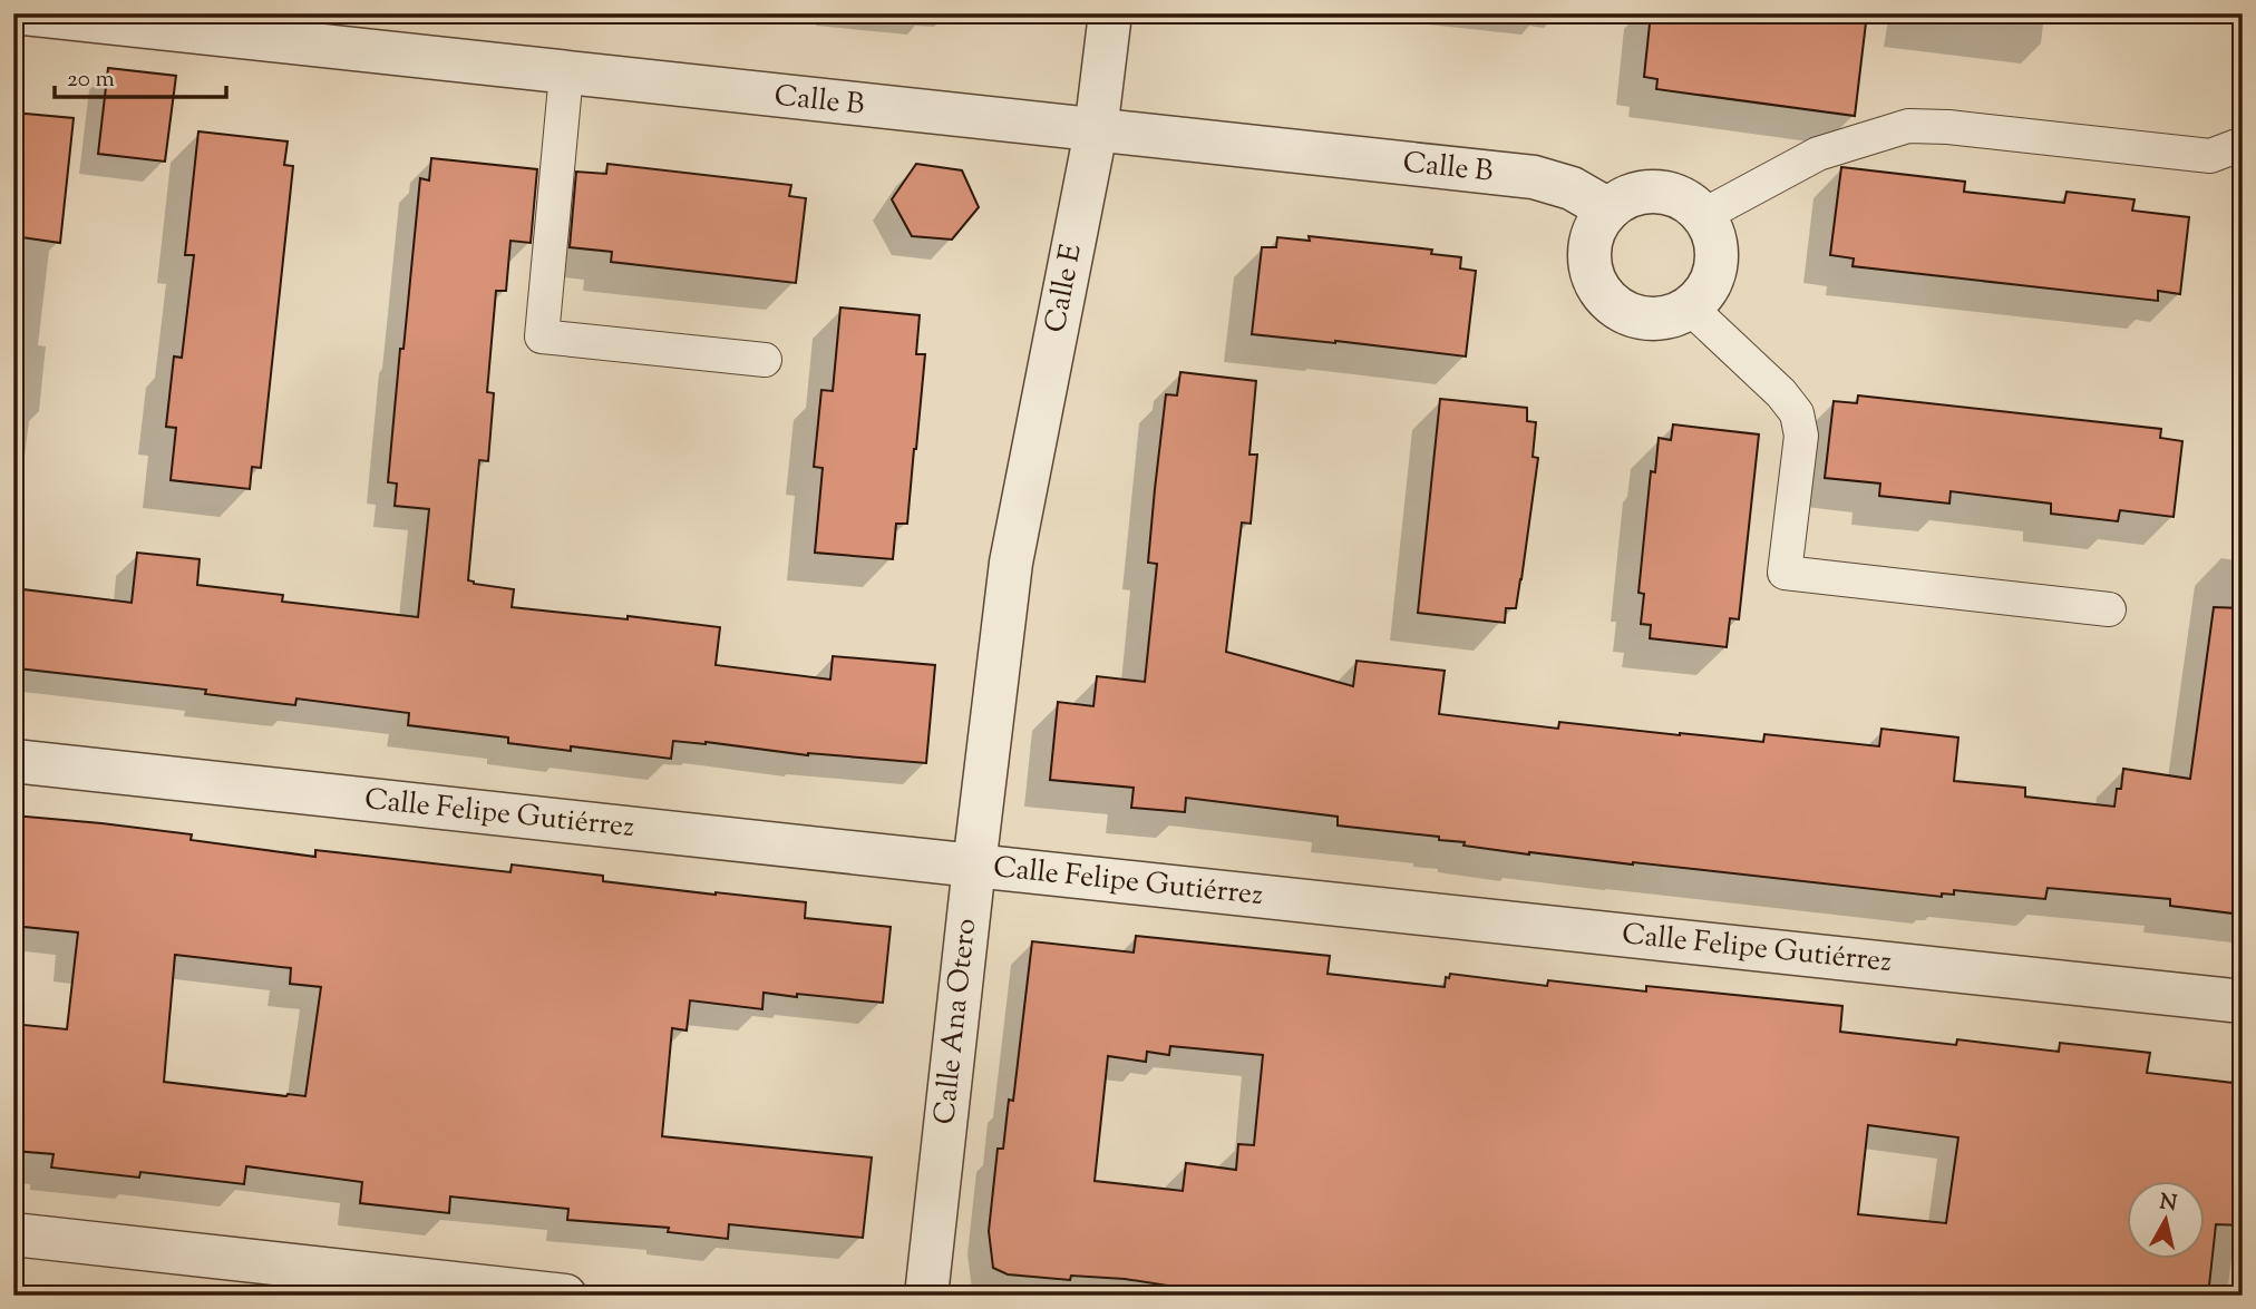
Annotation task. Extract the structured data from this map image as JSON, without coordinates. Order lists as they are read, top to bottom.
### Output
{
  "streets": {
    "street": [
      "Calle B",
      "Calle E",
      "Calle Felipe Gutiérrez",
      "Calle Ana Otero"
    ]
  },
  "crossings": [
    ["Calle B", "Calle E"],
    ["Calle E", "Calle Ana Otero"],
    ["Calle Felipe Gutiérrez", "Calle Ana Otero"]
  ],
  "scale_bar": "20 m",
  "north": "top"
}
